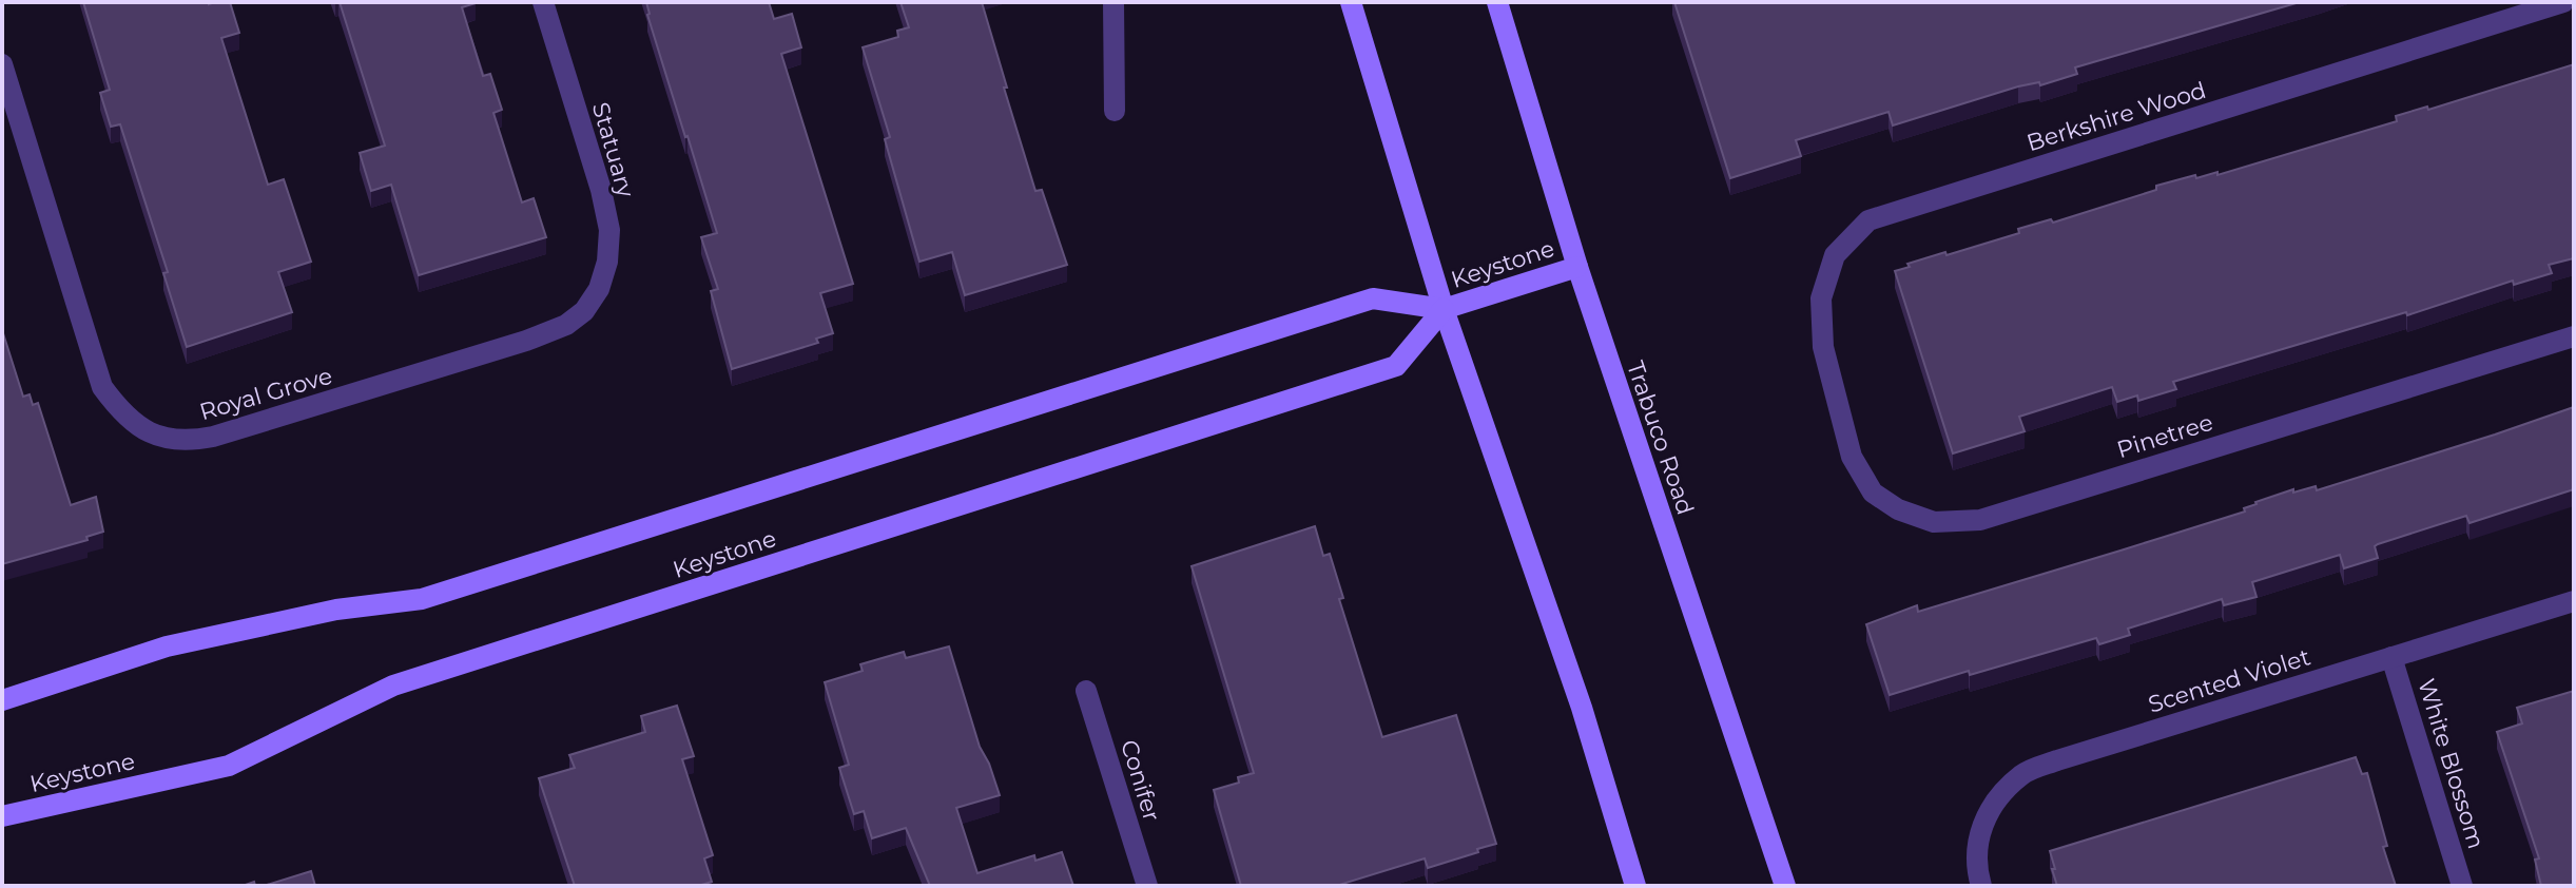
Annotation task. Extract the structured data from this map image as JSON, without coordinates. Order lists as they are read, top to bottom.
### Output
{
  "streets": {
    "street": [
      "Berkshire Wood",
      "Statuary",
      "Keystone",
      "Royal Grove",
      "Pinetree",
      "Trabuco Road",
      "Scented Violet",
      "White Blossom",
      "Conifer"
    ]
  },
  "crossings": [
    ["Berkshire Wood", "Pinetree"],
    ["Statuary", "Royal Grove"],
    ["Keystone", "Trabuco Road"],
    ["Scented Violet", "White Blossom"]
  ]
}
